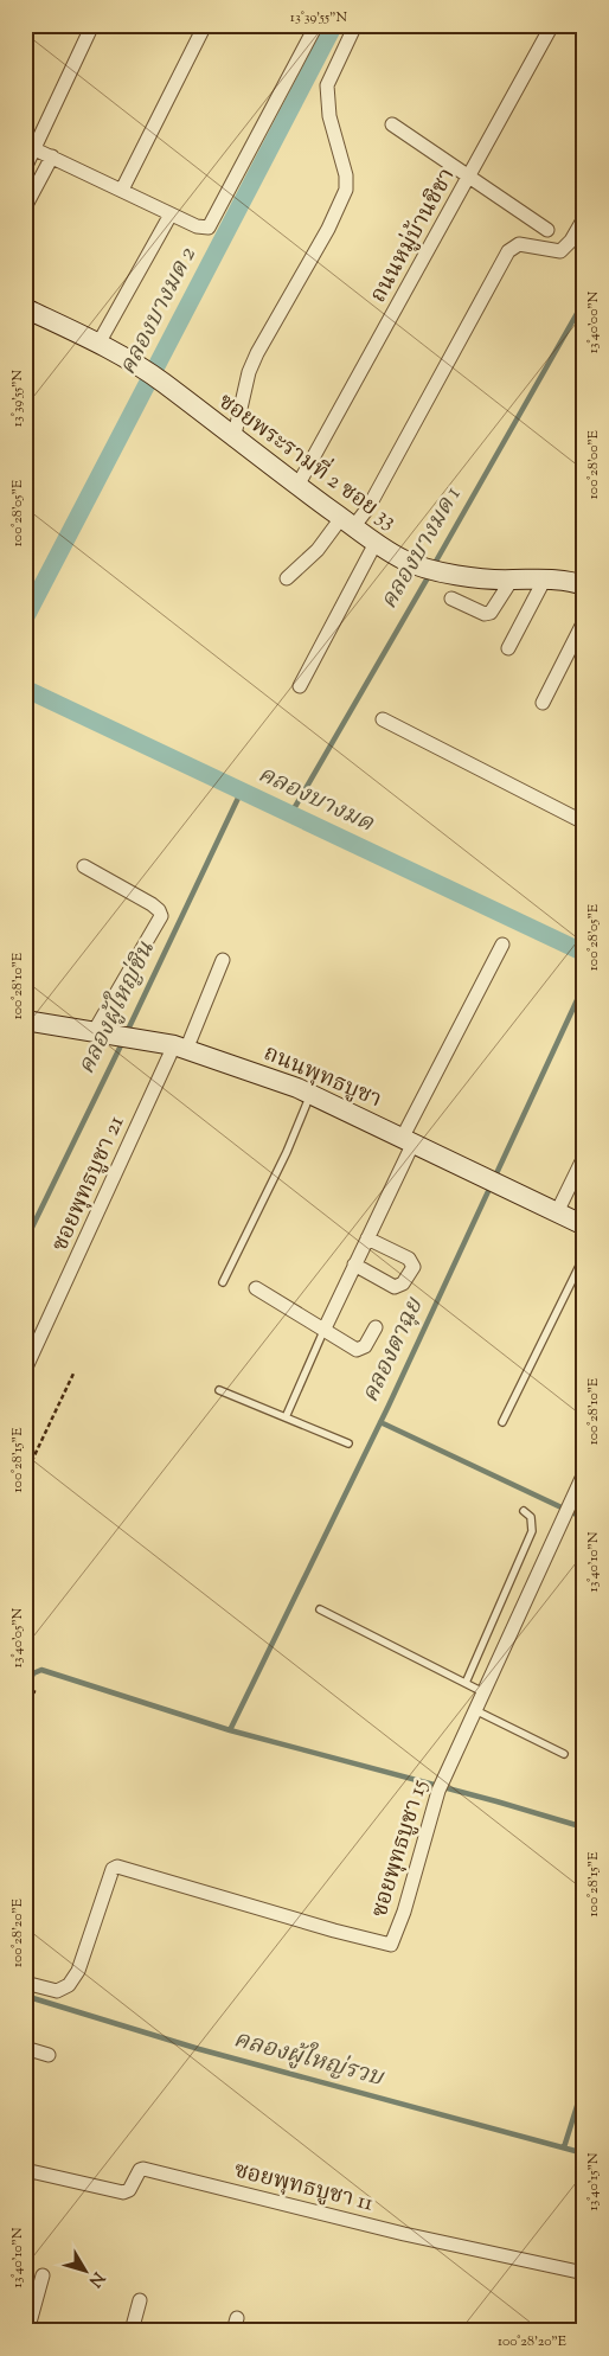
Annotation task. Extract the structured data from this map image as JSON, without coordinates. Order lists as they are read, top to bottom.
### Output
{
  "streets": {
    "street": [
      "ถนนหมู่บ้านชิชา",
      "ซอยพระรามที่ 2 ซอย 33",
      "ถนนพุทธบูชา",
      "ซอยพุทธบูชา 21",
      "ซอยพุทธบูชา 15",
      "ซอยพุทธบูชา 11"
    ]
  },
  "crossings": [
    ["ถนนหมู่บ้านชิชา", "ซอยพระรามที่ 2 ซอย 33"],
    ["ถนนพุทธบูชา", "ซอยพุทธบูชา 21"]
  ],
  "water": [
    "คลองบางมด 2",
    "คลองบางมด 1",
    "คลองบางมด",
    "คลองผู้ใหญ่ชิน",
    "คลองตาฉุย",
    "คลองผู้ใหญ่รวบ"
  ],
  "north": "bottom right",
  "coordinates": [
    "13°39'55\"N",
    "13°40'00\"N",
    "100°28'00\"E",
    "100°28'05\"E",
    "100°28'10\"E",
    "100°28'15\"E",
    "13°40'10\"N",
    "13°40'05\"N",
    "100°28'20\"E",
    "13°40'15\"N"
  ]
}
